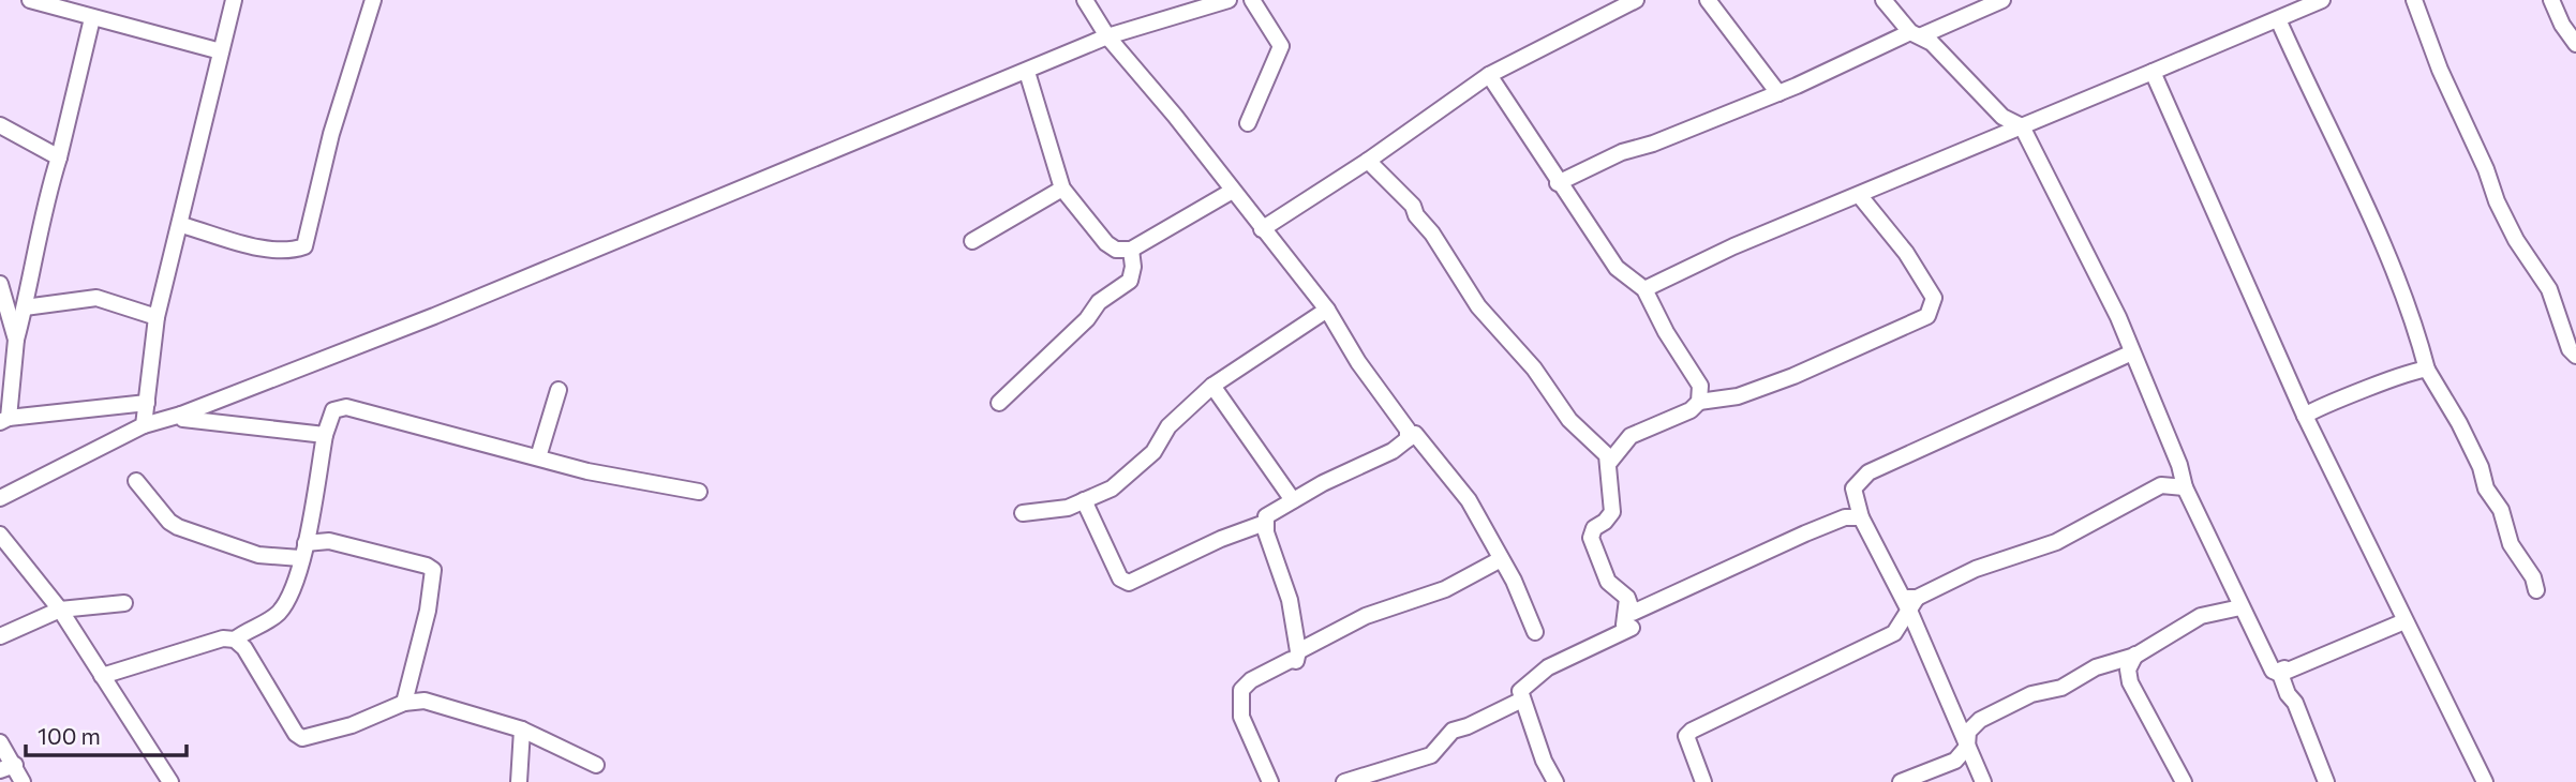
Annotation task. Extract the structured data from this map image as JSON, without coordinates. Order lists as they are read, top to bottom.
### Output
{
  "scale_bar": "100 m"
}
